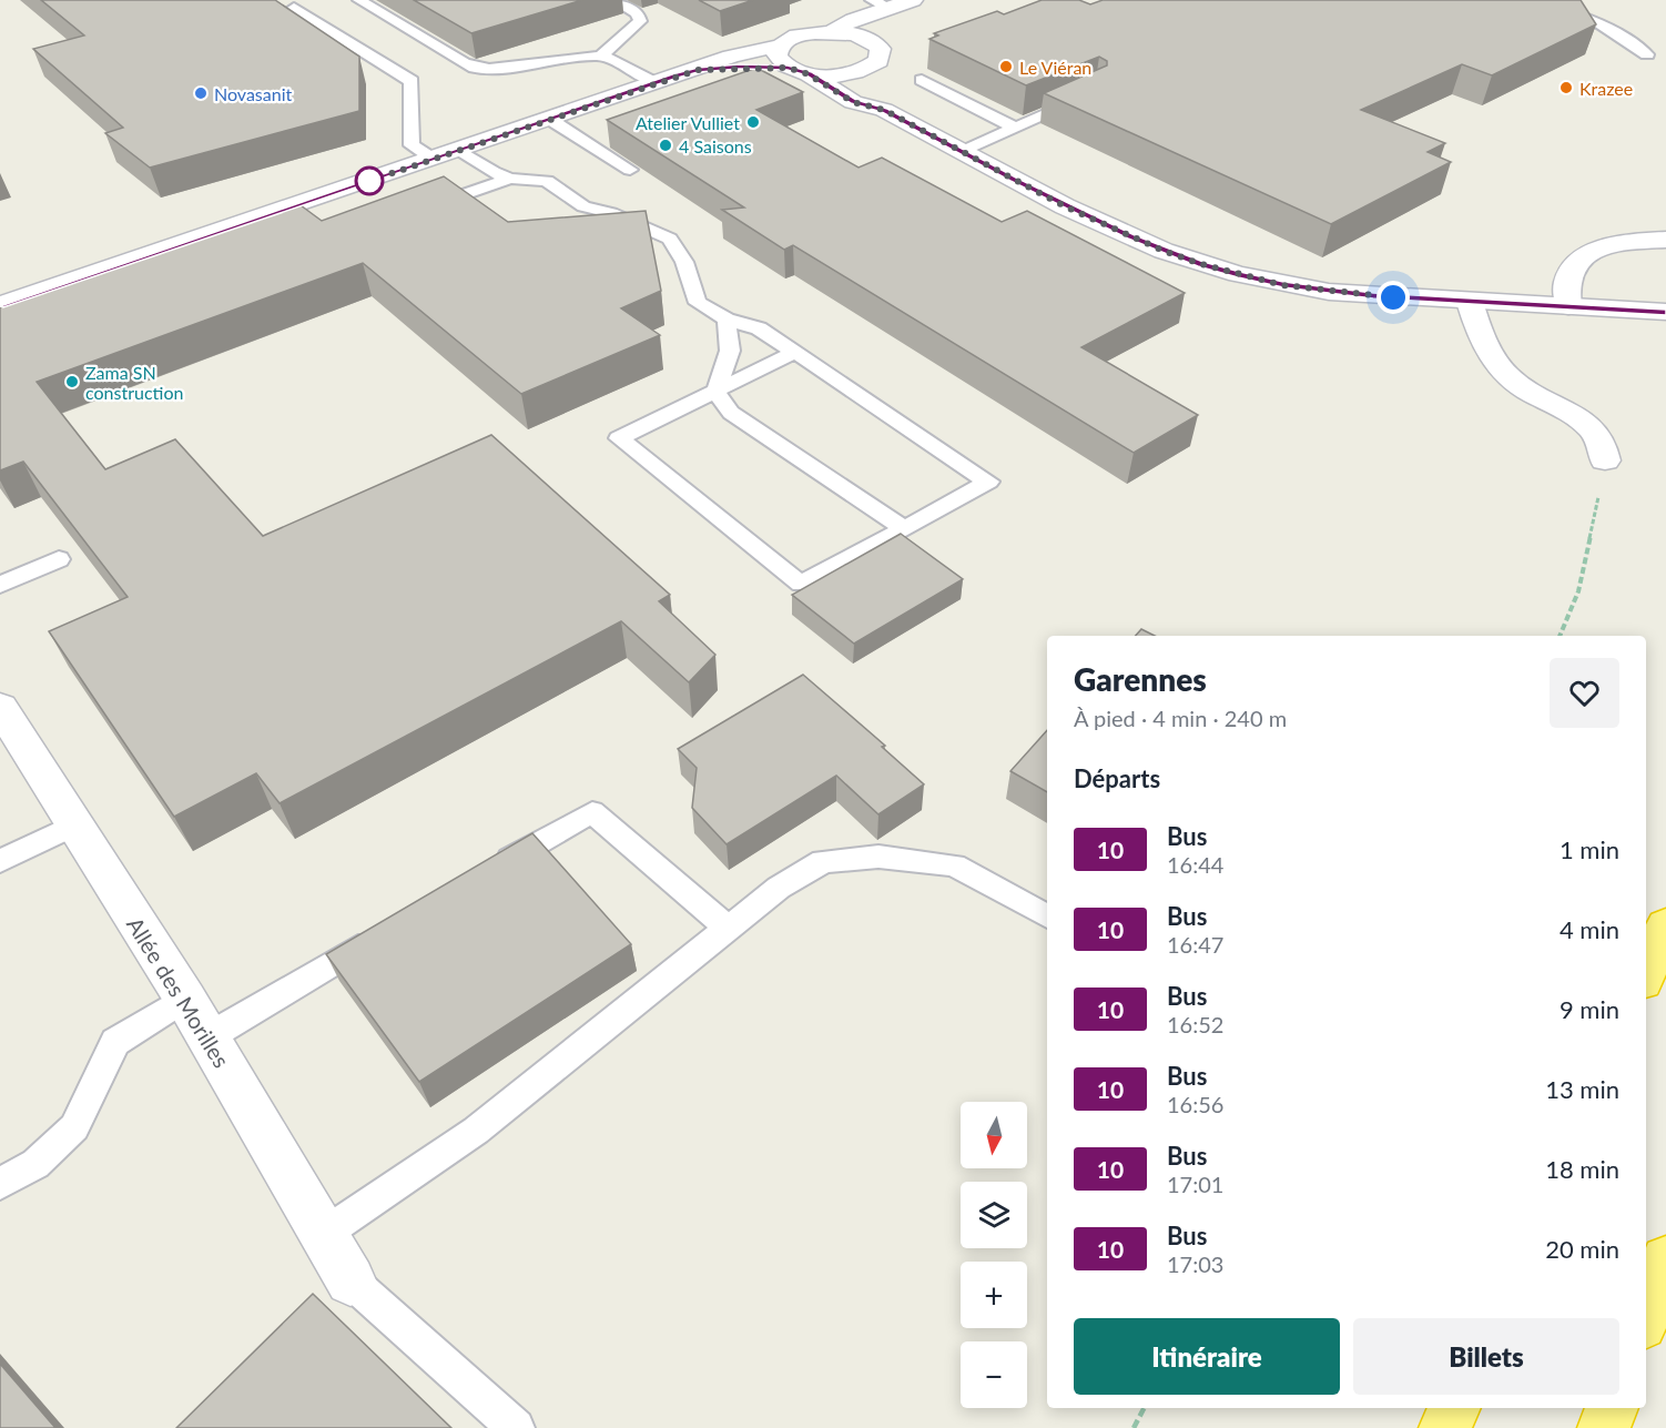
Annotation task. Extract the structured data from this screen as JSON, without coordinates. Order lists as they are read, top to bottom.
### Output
{
  "streets": {
    "street": ["Allée des Morilles"]
  },
  "places": [
    "Le Viéran",
    "Krazee",
    "Novasanit",
    "Atelier Vulliet",
    "4 Saisons",
    "Zama SN construction"
  ],
  "lines": ["bus line 10"],
  "north": "bottom",
  "page": {
    "heading": [
      ["Garennes", "À pied · 4 min · 240 m"],
      "Départs"
    ],
    "list": [
      {
        "mark": "10",
        "name": "Bus",
        "note": "16:44",
        "value": "1 min"
      },
      {
        "mark": "10",
        "name": "Bus",
        "note": "16:47",
        "value": "4 min"
      },
      {
        "mark": "10",
        "name": "Bus",
        "note": "16:52",
        "value": "9 min"
      },
      {
        "mark": "10",
        "name": "Bus",
        "note": "16:56",
        "value": "13 min"
      },
      {
        "mark": "10",
        "name": "Bus",
        "note": "17:01",
        "value": "18 min"
      },
      {
        "mark": "10",
        "name": "Bus",
        "note": "17:03",
        "value": "20 min"
      }
    ],
    "map_buttons": ["+", "−"],
    "buttons": ["Itinéraire", "Billets"]
  }
}
